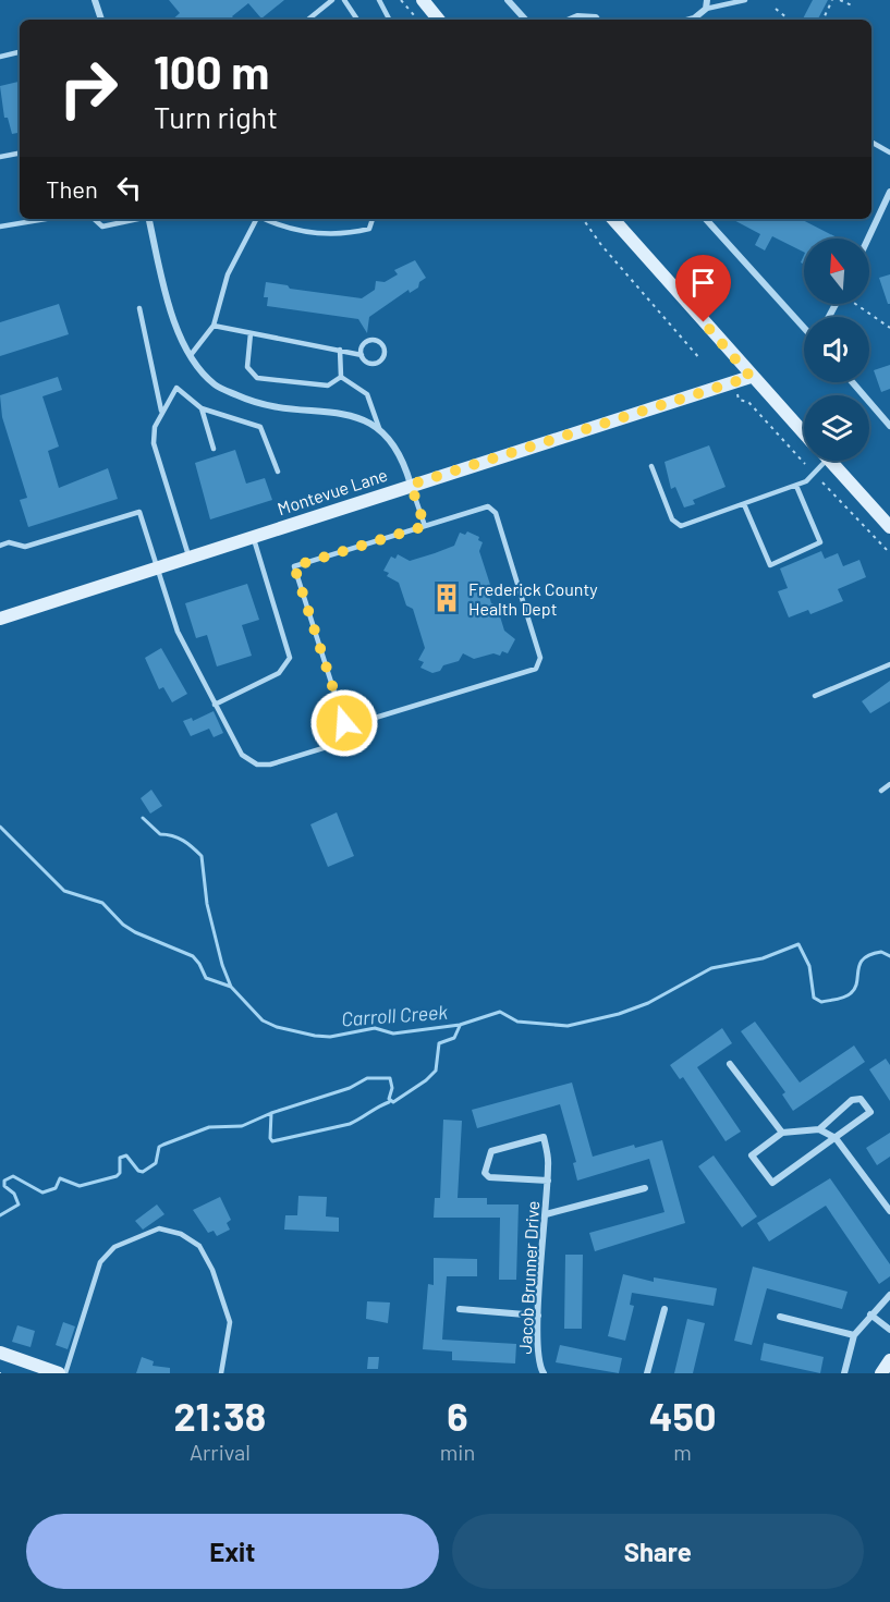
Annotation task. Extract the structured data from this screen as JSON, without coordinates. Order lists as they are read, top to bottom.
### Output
{
  "streets": {
    "street": ["Montevue Lane", "Jacob Brunner Drive"]
  },
  "water": ["Carroll Creek"],
  "places": {
    "building": ["Frederick County Health Dept"]
  },
  "north": "top",
  "page": {
    "turn": ["100 m", "Turn right"],
    "then": "Then",
    "eta": [
      "21:38",
      "Arrival",
      "6",
      "min",
      "450",
      "m"
    ],
    "buttons": ["Exit", "Share"]
  }
}
